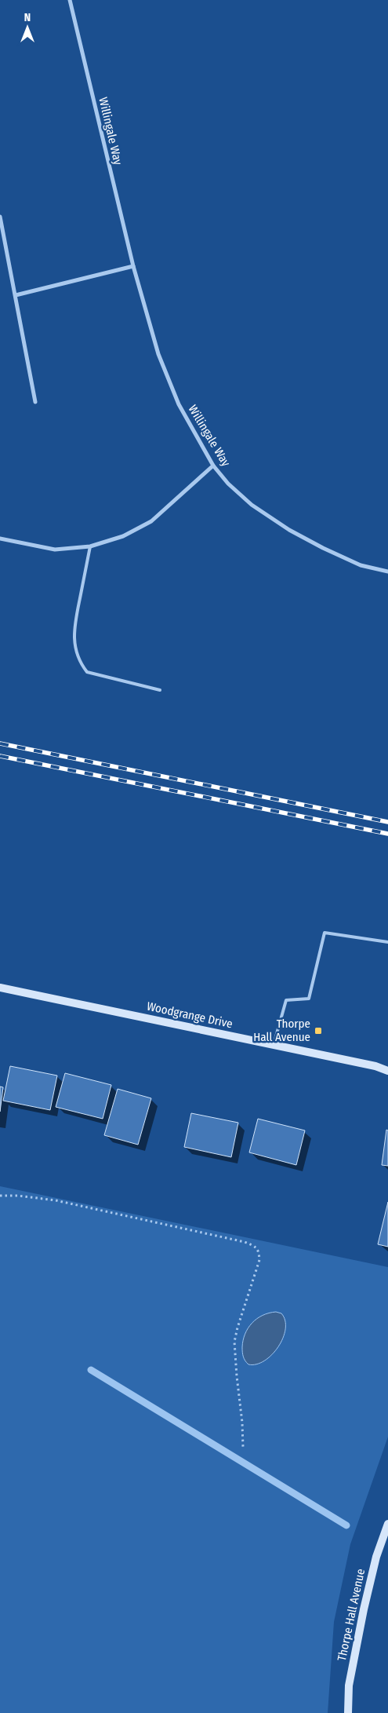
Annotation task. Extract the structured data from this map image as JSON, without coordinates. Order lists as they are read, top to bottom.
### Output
{
  "streets": {
    "street": ["Willingale Way", "Woodgrange Drive", "Thorpe Hall Avenue"]
  },
  "places": {
    "transit": ["Thorpe Hall Avenue"]
  },
  "north": "top"
}
